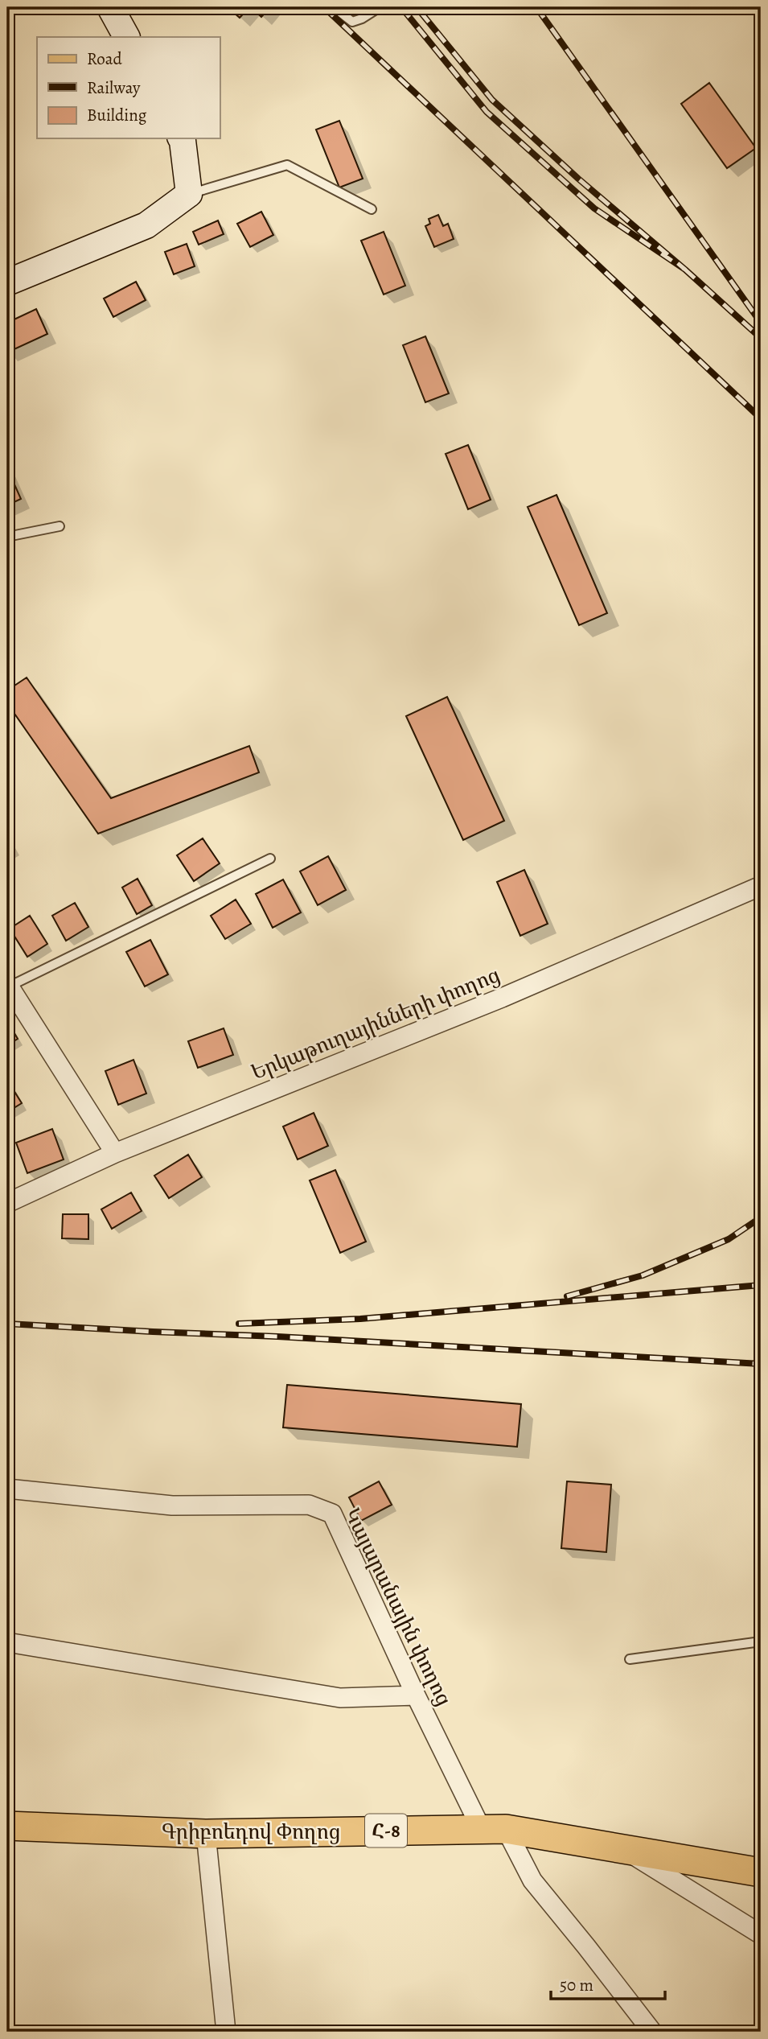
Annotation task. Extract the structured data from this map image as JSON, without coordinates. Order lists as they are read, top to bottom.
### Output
{
  "streets": {
    "main road": ["Հ-8", "Գրիբոեդով Փողոց"],
    "street": ["Երկաթուղայինների փողոց", "Կայարանային փողոց"]
  },
  "crossings": [
    ["Կայարանային փողոց", "Գրիբոեդով Փողոց"]
  ],
  "legend": ["Road", "Railway", "Building"],
  "scale_bar": "50 m"
}
